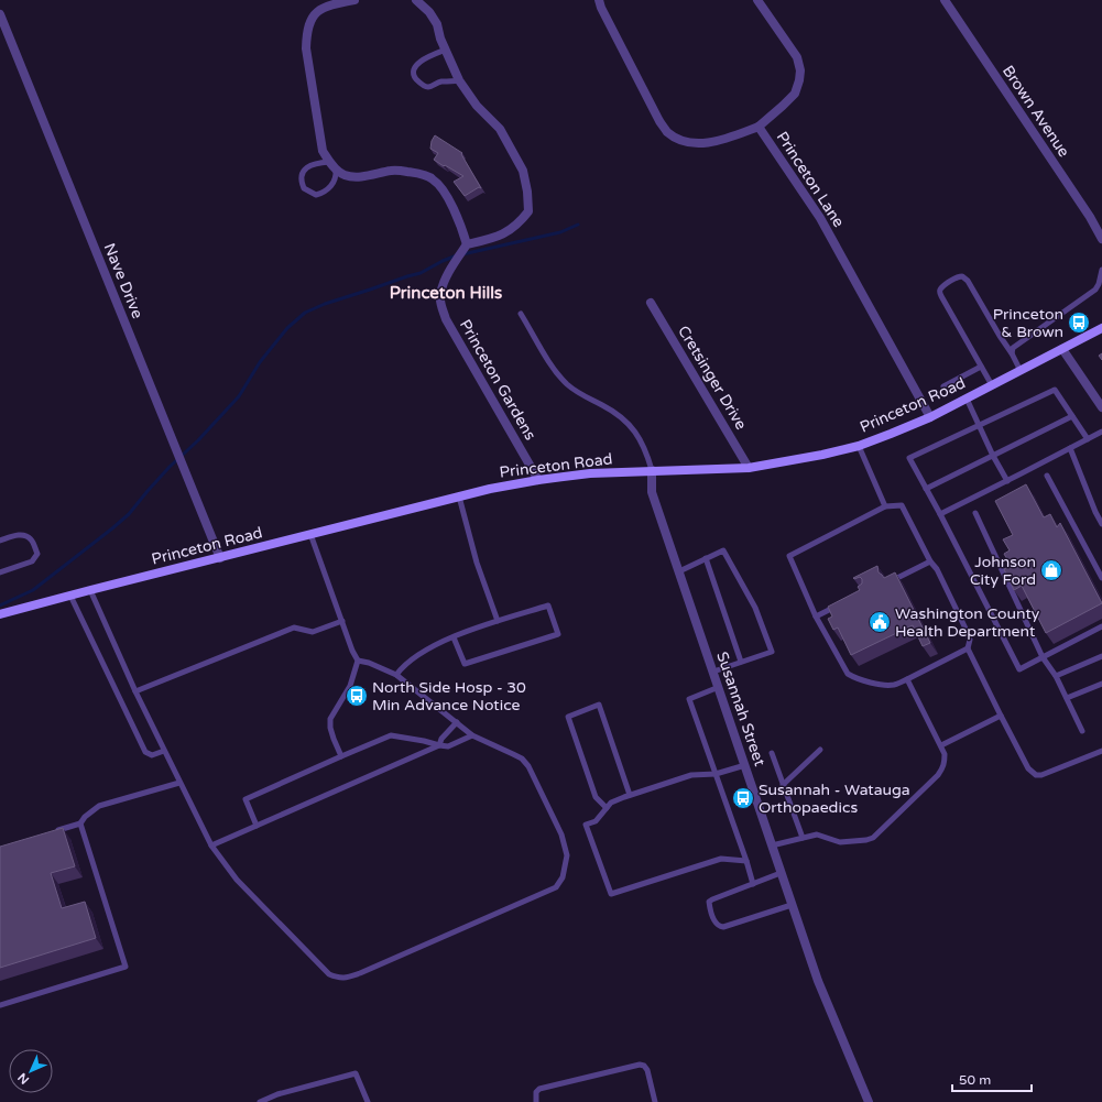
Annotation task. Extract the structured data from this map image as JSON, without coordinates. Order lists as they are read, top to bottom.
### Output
{
  "streets": {
    "street": [
      "Brown Avenue",
      "Princeton Lane",
      "Nave Drive",
      "Cretsinger Drive",
      "Princeton Gardens",
      "Princeton Road",
      "Susannah Street"
    ]
  },
  "crossings": [
    ["Princeton Lane", "Princeton Road"],
    ["Nave Drive", "Princeton Road"],
    ["Cretsinger Drive", "Princeton Road"],
    ["Princeton Gardens", "Princeton Road"],
    ["Princeton Road", "Susannah Street"]
  ],
  "districts": ["Princeton Hills"],
  "places": {
    "bus stop": ["Princeton & Brown", "North Side Hosp - 30 Min Advance Notice", "Susannah - Watauga Orthopaedics"],
    "shop": ["Johnson City Ford"],
    "public building": ["Washington County Health Department"]
  },
  "scale_bar": "50 m",
  "north": "bottom left"
}
